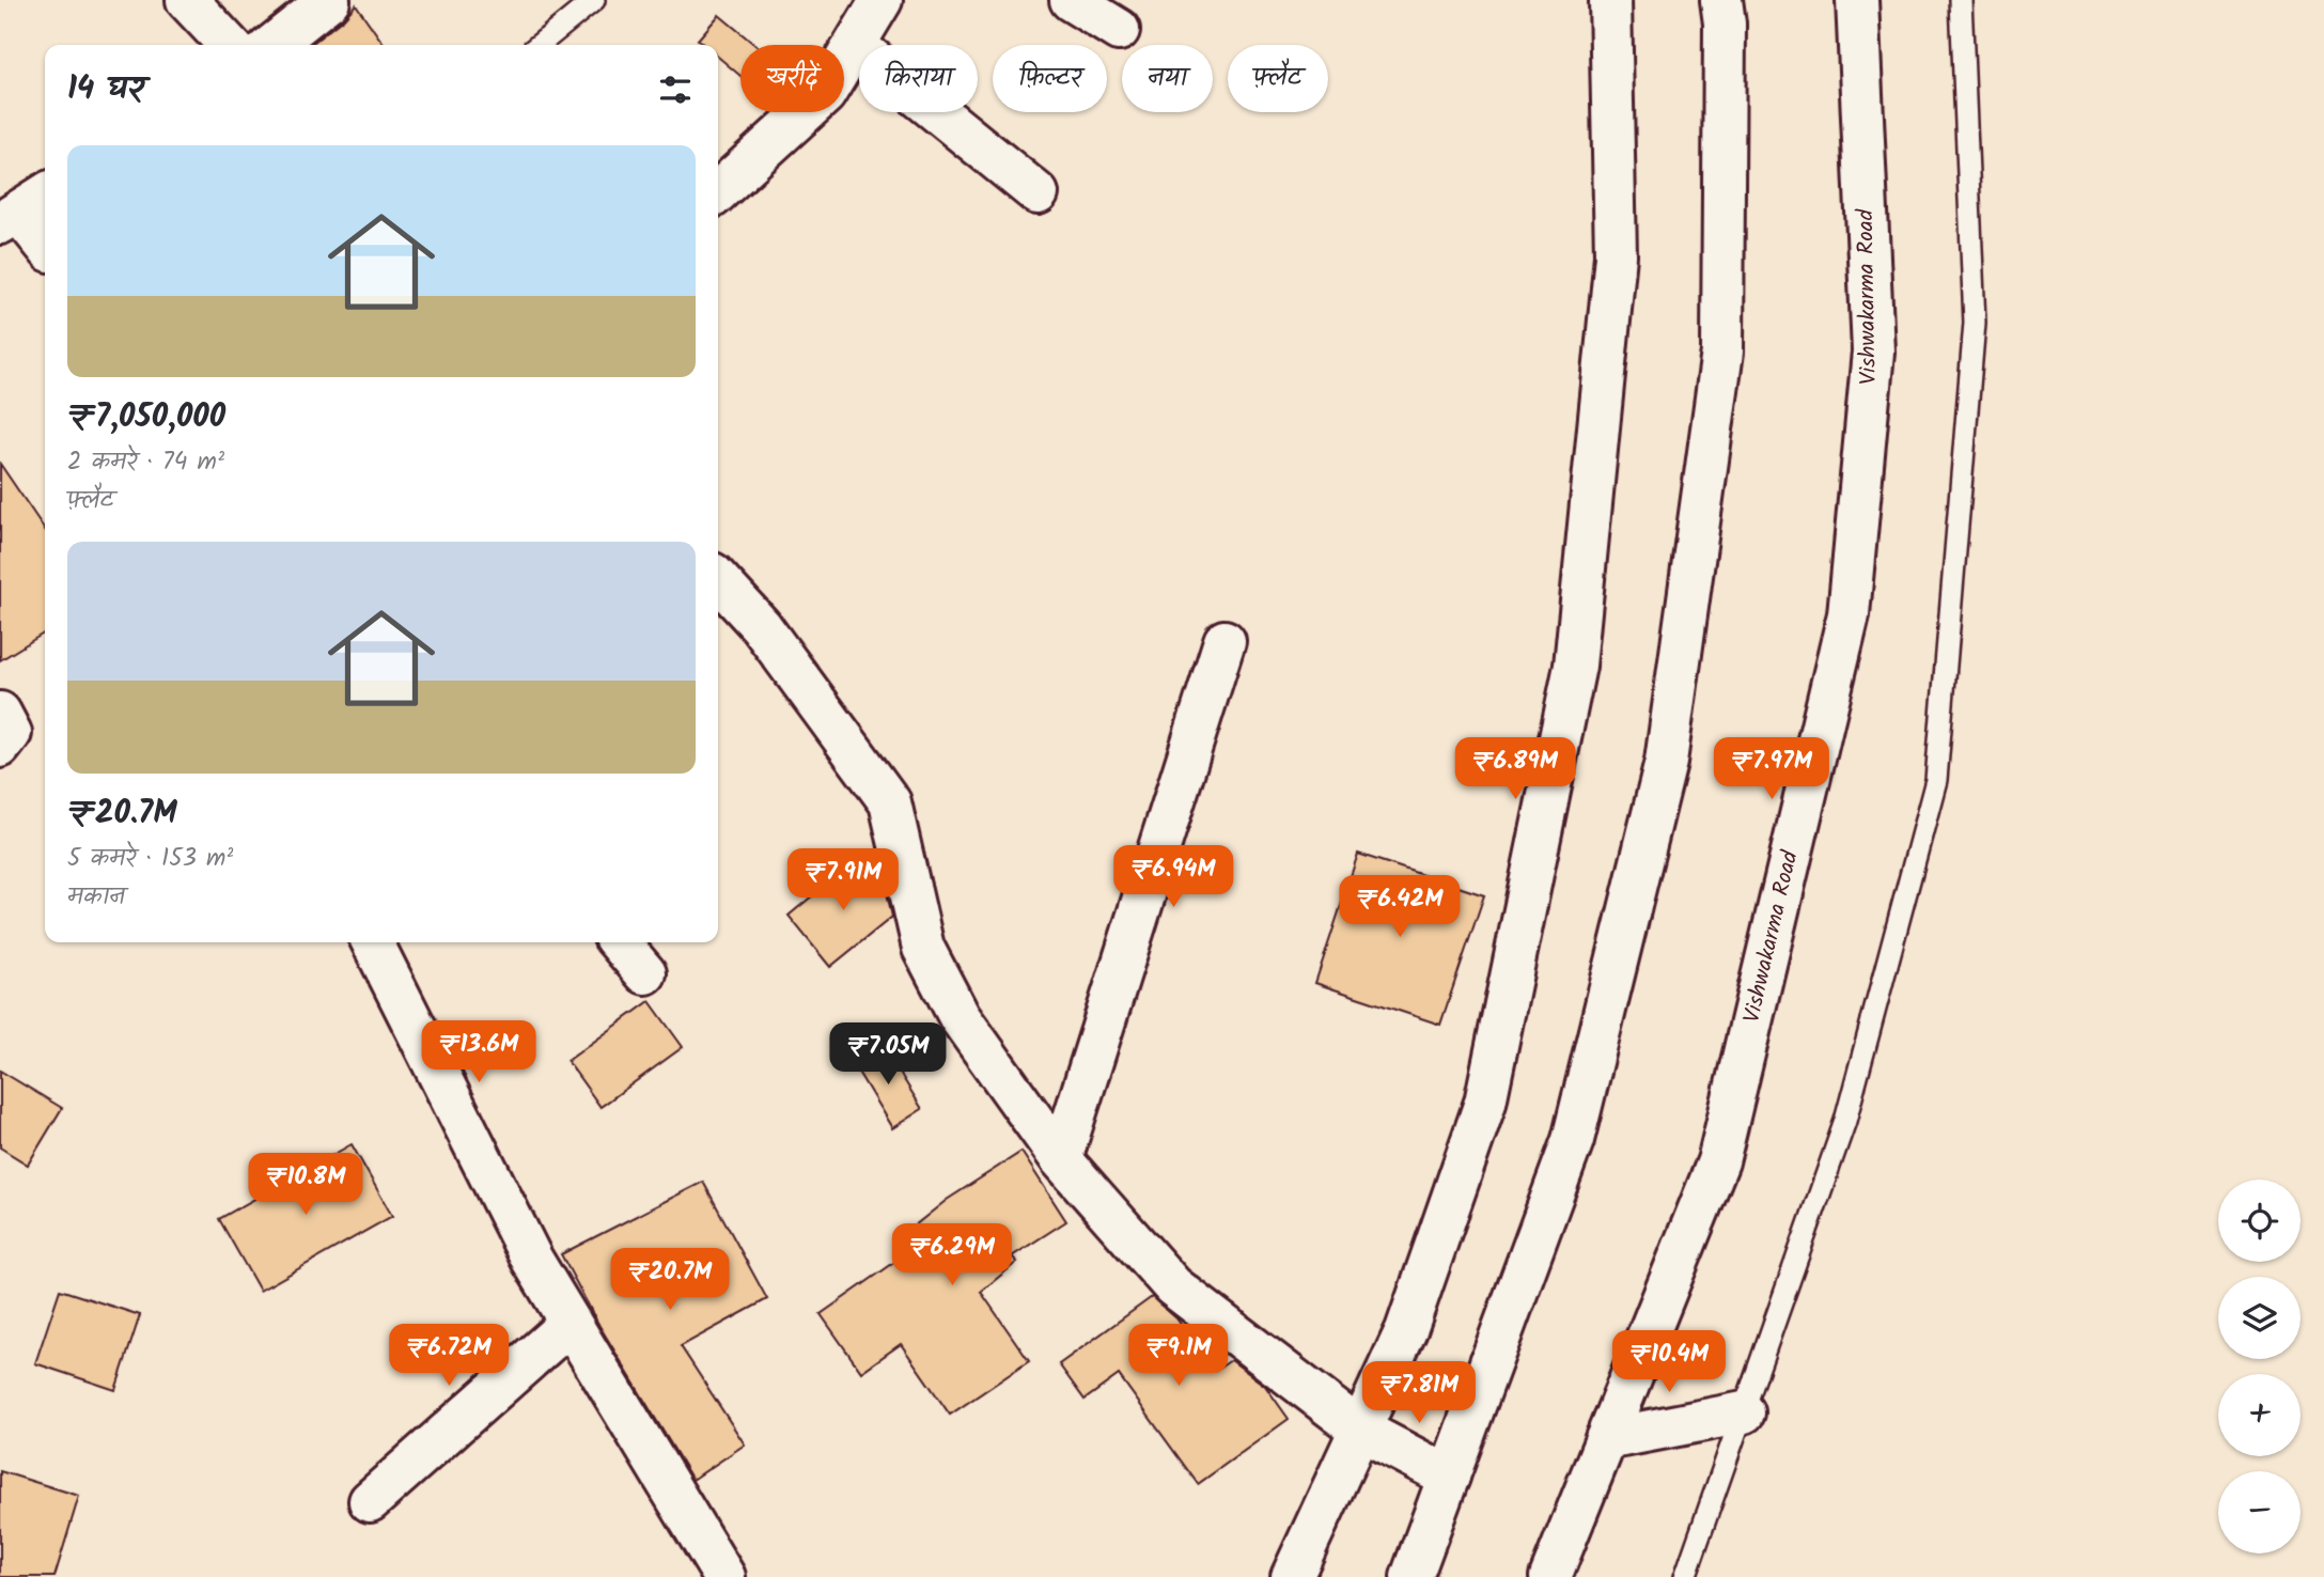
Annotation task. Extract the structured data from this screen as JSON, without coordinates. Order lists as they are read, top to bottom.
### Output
{
  "streets": {
    "street": ["Vishwakarma Road"]
  },
  "page": {
    "chip": [
      "खरीदें",
      "किराया",
      "फ़िल्टर",
      "नया",
      "फ़्लैट"
    ],
    "heading": "14 घर",
    "list": [
      {
        "name": "₹7,050,000",
        "note": "2 कमरे · 74 m² · फ़्लैट"
      },
      {
        "name": "₹20.7M",
        "note": "5 कमरे · 153 m² · मकान"
      }
    ],
    "price": [
      "₹6.89M",
      "₹7.97M",
      "₹6.94M",
      "₹7.91M",
      "₹6.42M",
      "₹13.6M",
      "₹7.05M",
      "₹10.8M",
      "₹6.29M",
      "₹20.7M",
      "₹6.72M",
      "₹9.1M",
      "₹10.4M",
      "₹7.81M"
    ],
    "map_buttons": ["+", "−"]
  }
}
